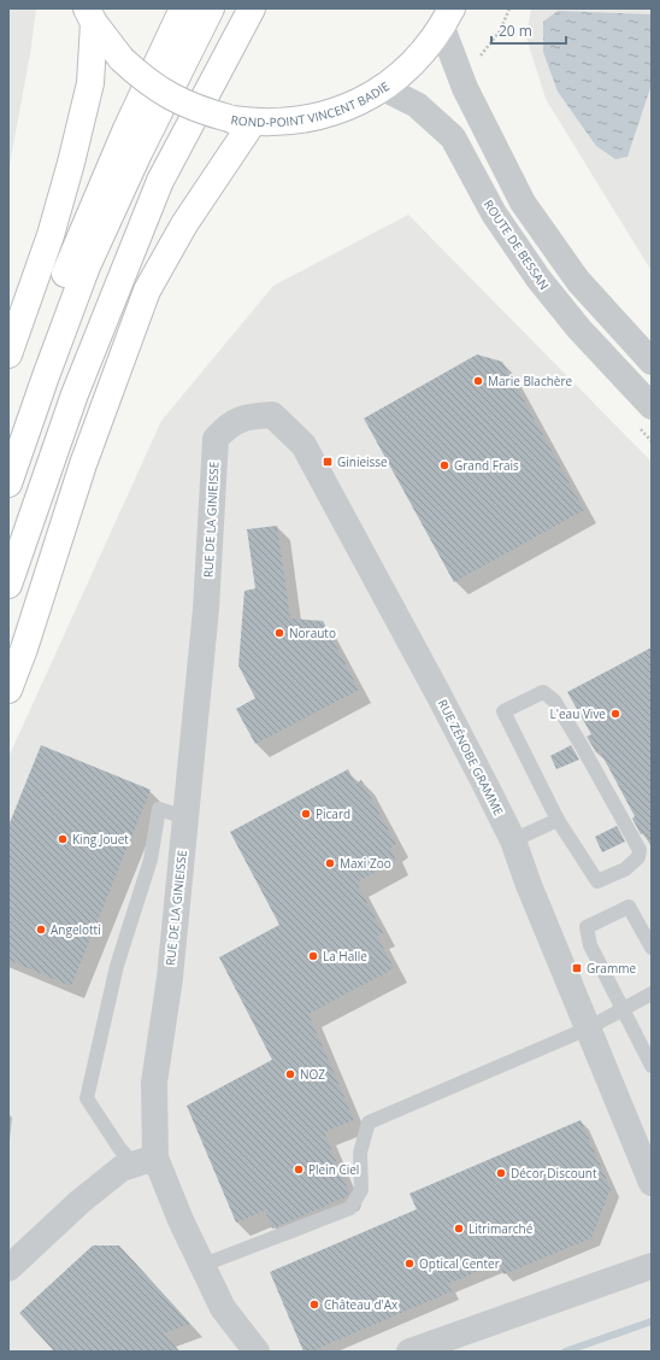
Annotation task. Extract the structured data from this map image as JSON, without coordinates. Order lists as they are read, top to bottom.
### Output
{
  "streets": {
    "main road": ["ROND-POINT VINCENT BADIE"],
    "street": ["ROUTE DE BESSAN", "RUE DE LA GINIEISSE", "RUE ZÉNOBE GRAMME"]
  },
  "crossings": [
    ["ROND-POINT VINCENT BADIE", "ROUTE DE BESSAN"],
    ["RUE DE LA GINIEISSE", "RUE ZÉNOBE GRAMME"]
  ],
  "places": {
    "other": [
      "Marie Blachère",
      "Grand Frais",
      "Norauto",
      "L'eau Vive",
      "Picard",
      "King Jouet",
      "Maxi Zoo",
      "Angelotti",
      "La Halle",
      "NOZ",
      "Plein Ciel",
      "Décor Discount",
      "Litrimarché",
      "Optical Center",
      "Château d'Ax"
    ],
    "transit": ["Ginieisse", "Gramme"]
  },
  "scale_bar": "20 m"
}
